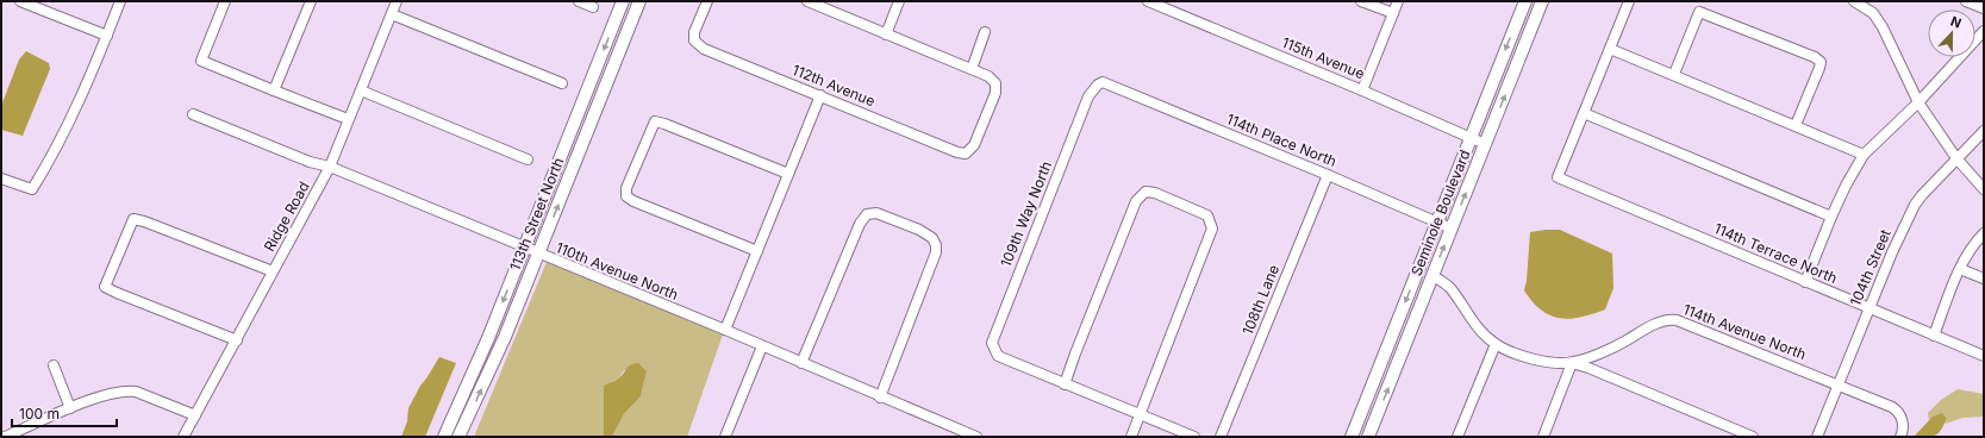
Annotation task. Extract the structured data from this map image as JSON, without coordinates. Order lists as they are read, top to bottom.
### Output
{
  "streets": {
    "main road": ["Seminole Boulevard", "113th Street North"],
    "street": [
      "115th Avenue",
      "112th Avenue",
      "114th Place North",
      "109th Way North",
      "Ridge Road",
      "114th Terrace North",
      "104th Street",
      "110th Avenue North",
      "108th Lane",
      "114th Avenue North"
    ]
  },
  "crossings": [
    ["115th Avenue", "Seminole Boulevard"],
    ["114th Place North", "Seminole Boulevard"],
    ["114th Place North", "109th Way North"],
    ["114th Place North", "108th Lane"],
    ["Seminole Boulevard", "114th Avenue North"],
    ["113th Street North", "110th Avenue North"],
    ["Ridge Road", "110th Avenue North"],
    ["114th Terrace North", "104th Street"],
    ["104th Street", "114th Avenue North"]
  ],
  "scale_bar": "100 m",
  "north": "top"
}
